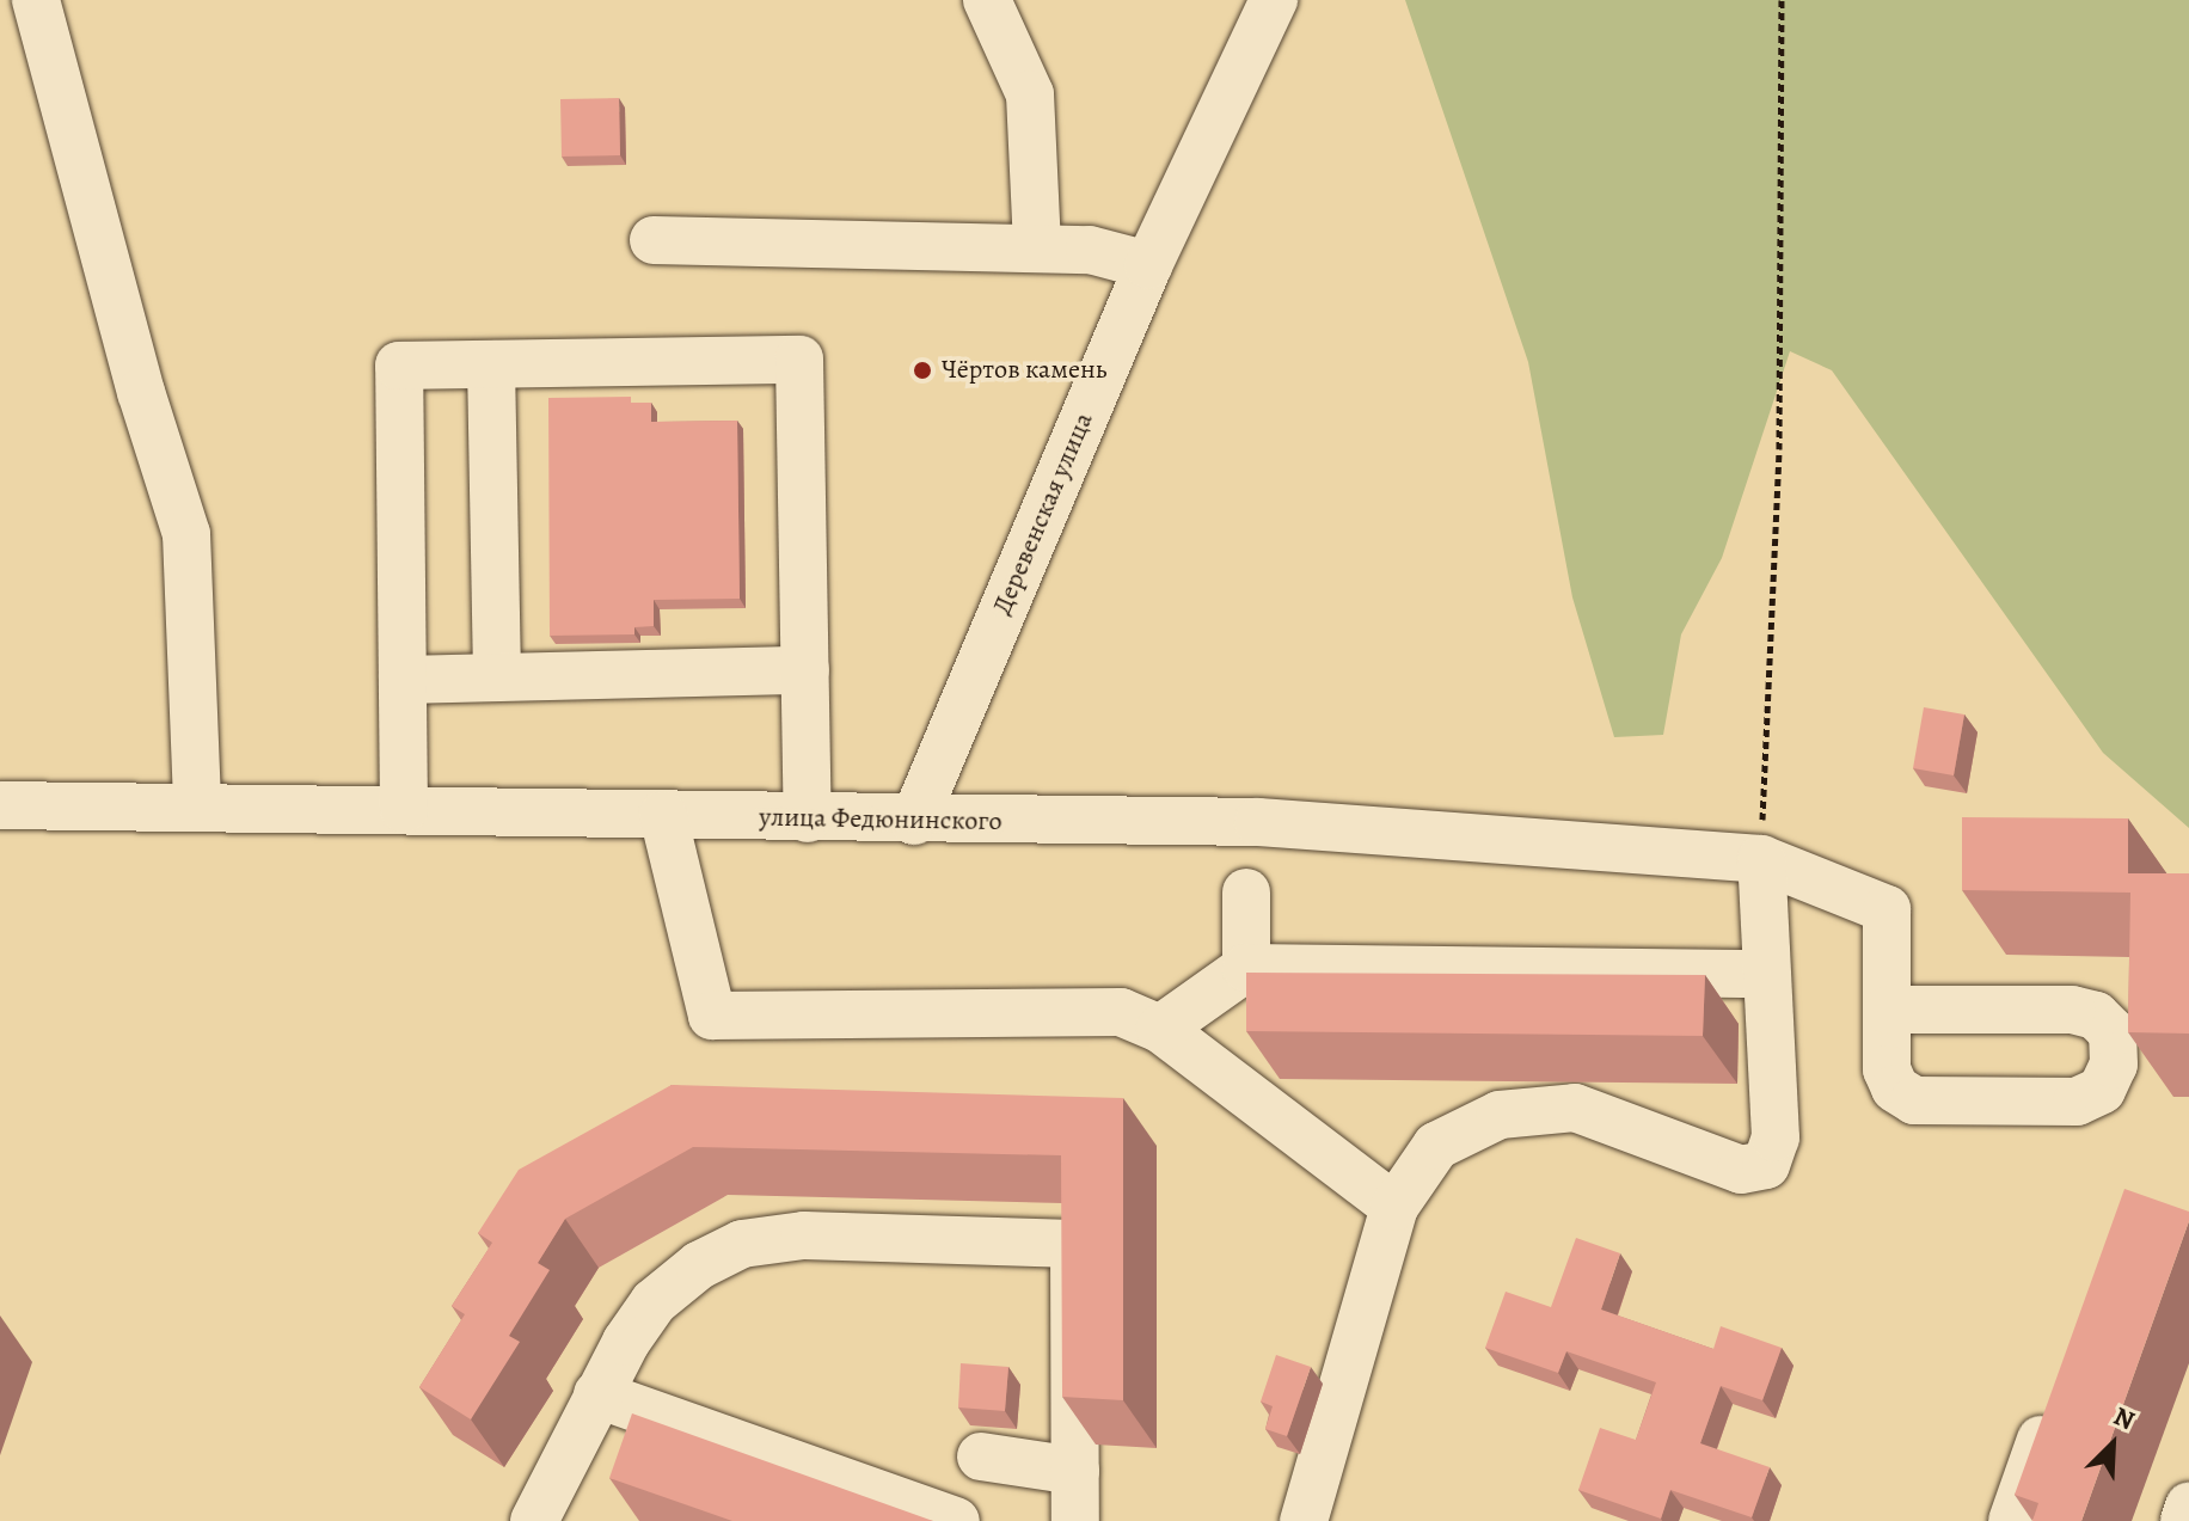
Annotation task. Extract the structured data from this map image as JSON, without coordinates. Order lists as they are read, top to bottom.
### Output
{
  "streets": {
    "street": ["Деревенская улица", "улица Федюнинского"]
  },
  "crossings": [
    ["Деревенская улица", "улица Федюнинского"]
  ],
  "places": ["Чёртов камень"],
  "north": "top right"
}
